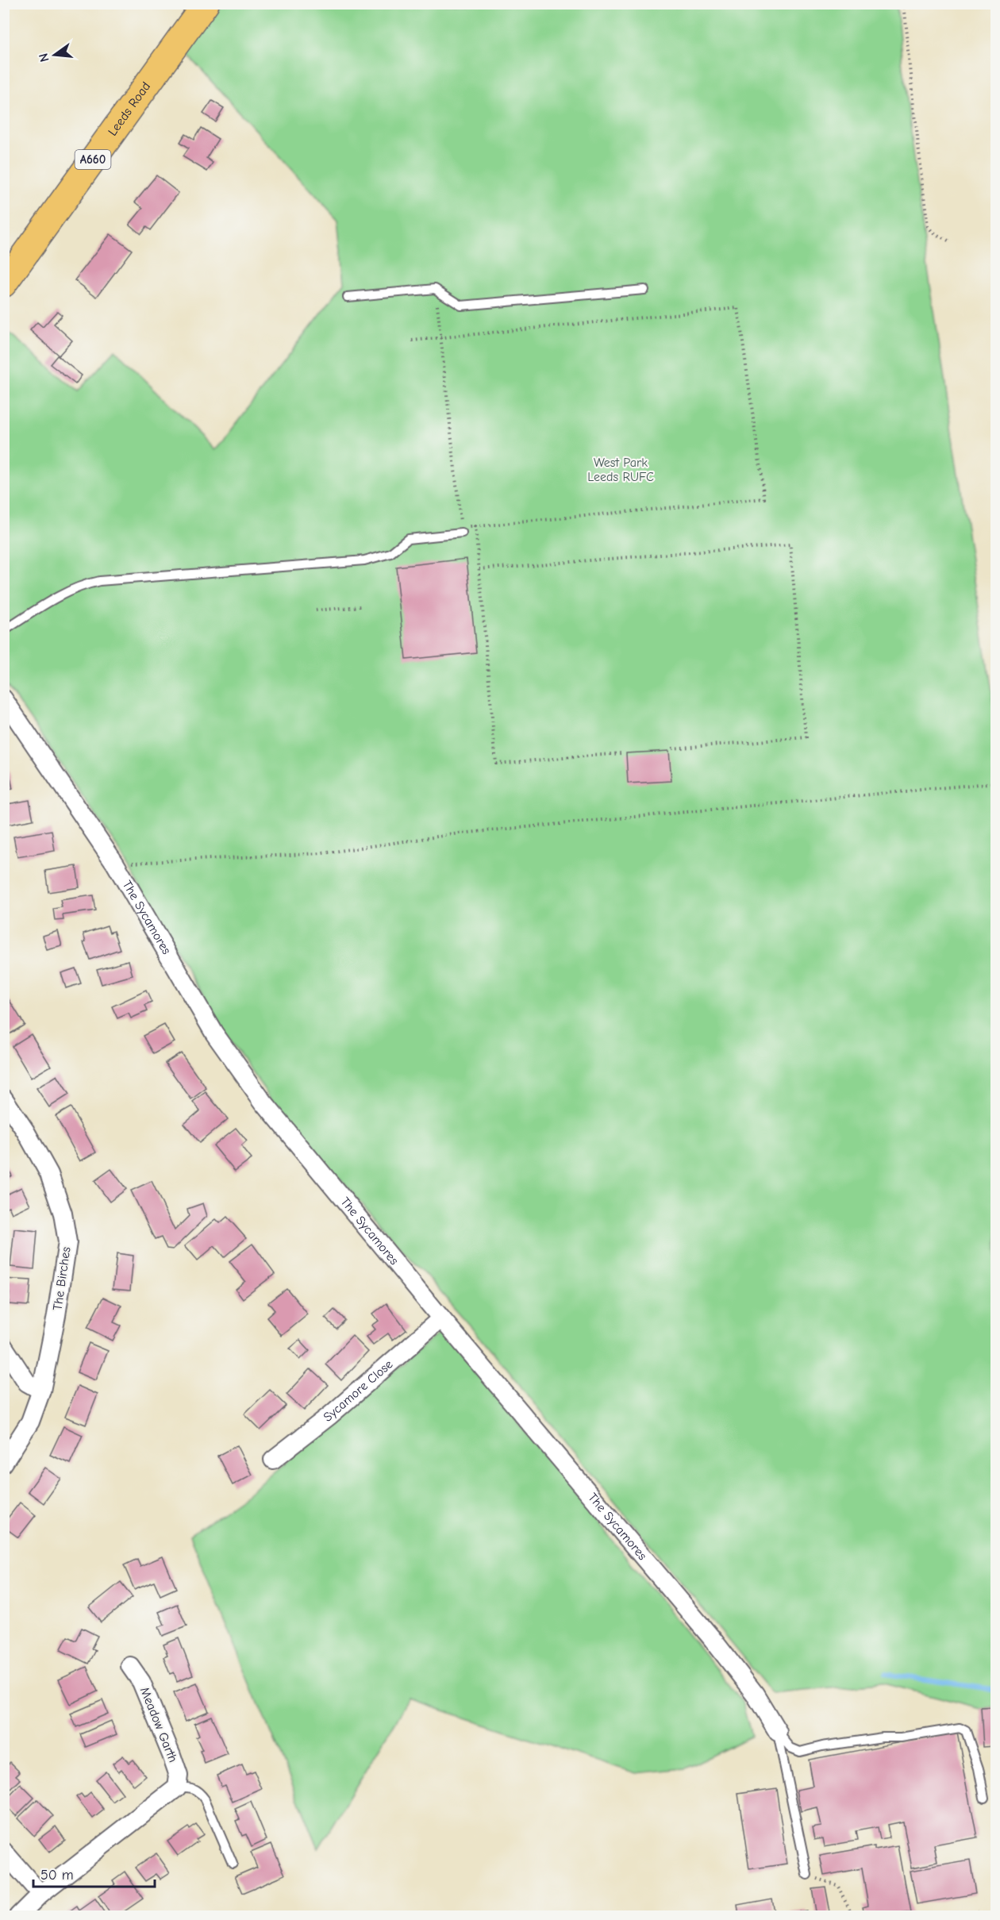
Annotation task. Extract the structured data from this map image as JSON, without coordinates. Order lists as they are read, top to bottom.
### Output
{
  "streets": {
    "highway": ["Leeds Road", "A660"],
    "street": [
      "The Sycamores",
      "The Birches",
      "Sycamore Close",
      "Meadow Garth"
    ]
  },
  "crossings": [
    ["The Sycamores", "Sycamore Close"]
  ],
  "parks": ["West Park Leeds RUFC"],
  "scale_bar": "50 m",
  "north": "left"
}
